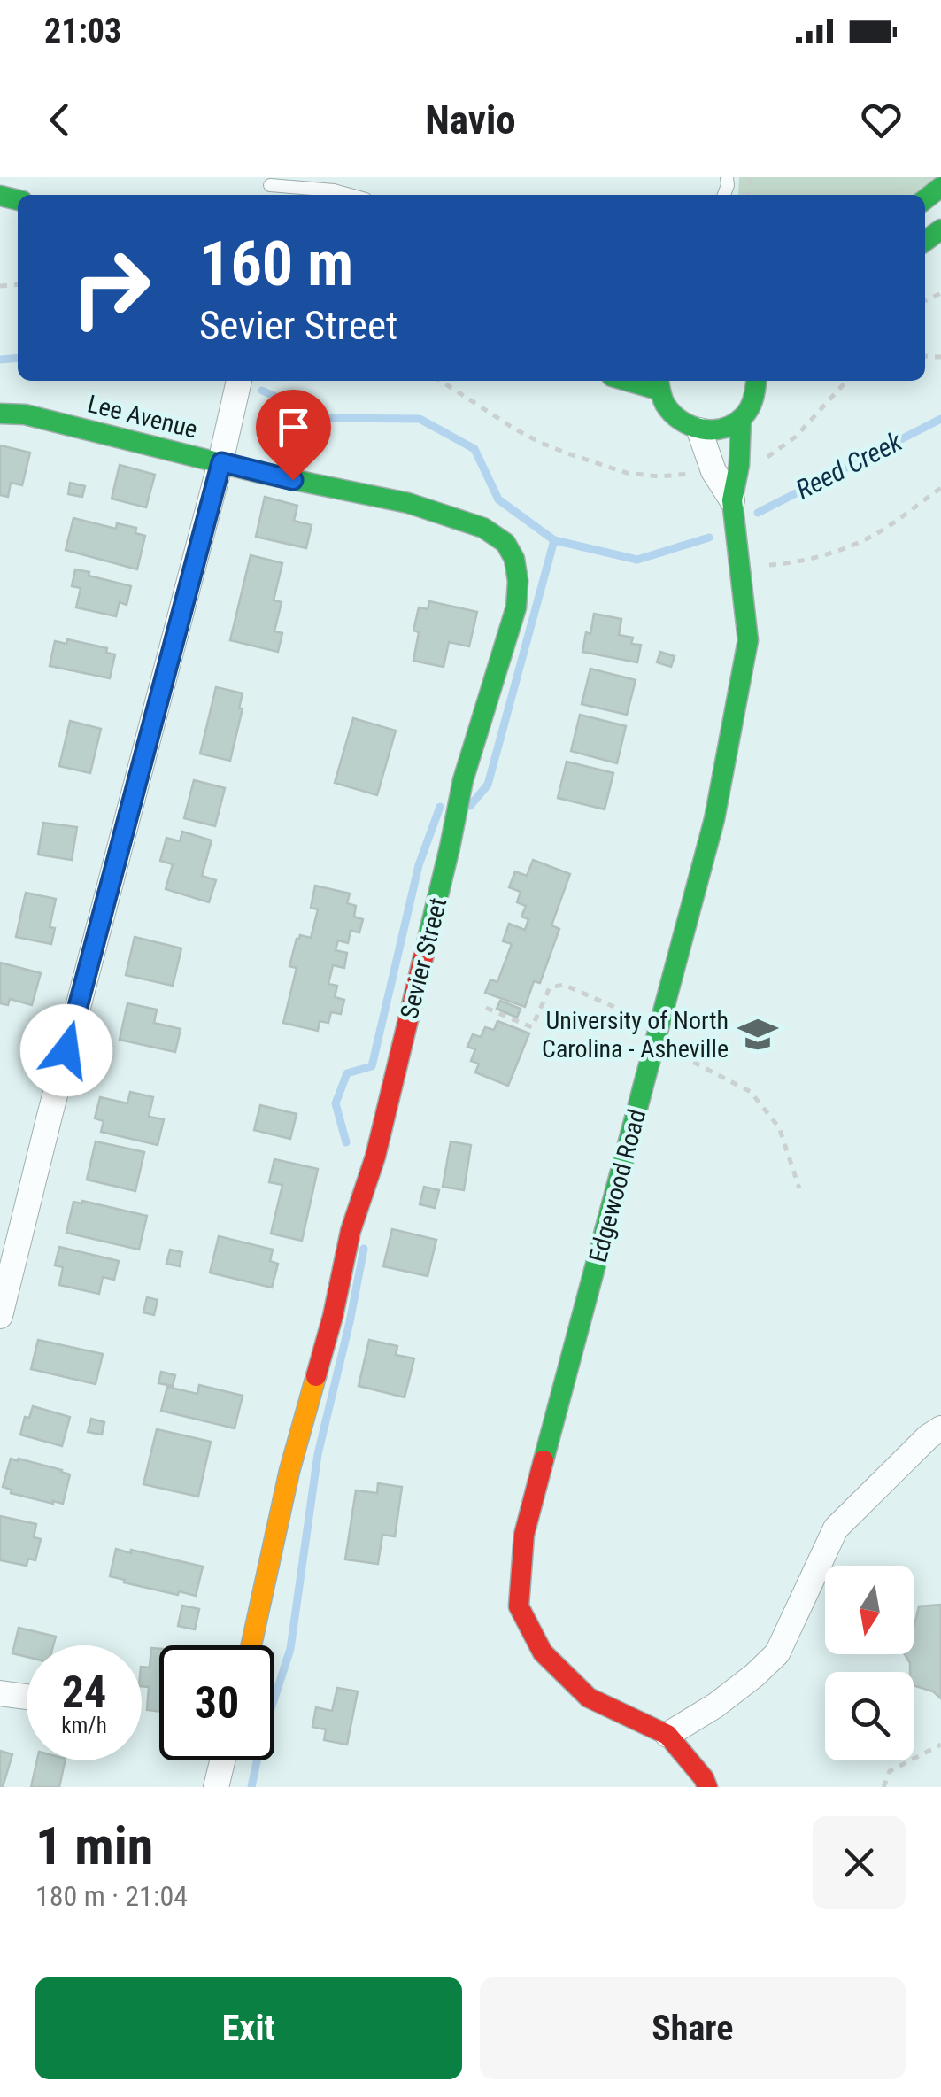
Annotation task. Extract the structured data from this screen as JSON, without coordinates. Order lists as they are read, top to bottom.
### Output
{
  "streets": {
    "street": ["Lee Avenue", "Sevier Street", "Edgewood Road"]
  },
  "crossings": [
    ["Lee Avenue", "Sevier Street"]
  ],
  "water": ["Reed Creek"],
  "places": {
    "school or university": ["University of North Carolina - Asheville"]
  },
  "north": "bottom",
  "page": {
    "status": "21:03",
    "header": "Navio",
    "turn": ["160 m", "Sevier Street"],
    "speed": "24 km/h",
    "limit": "30",
    "heading": ["1 min", "180 m · 21:04"],
    "buttons": ["Exit", "Share"]
  }
}
